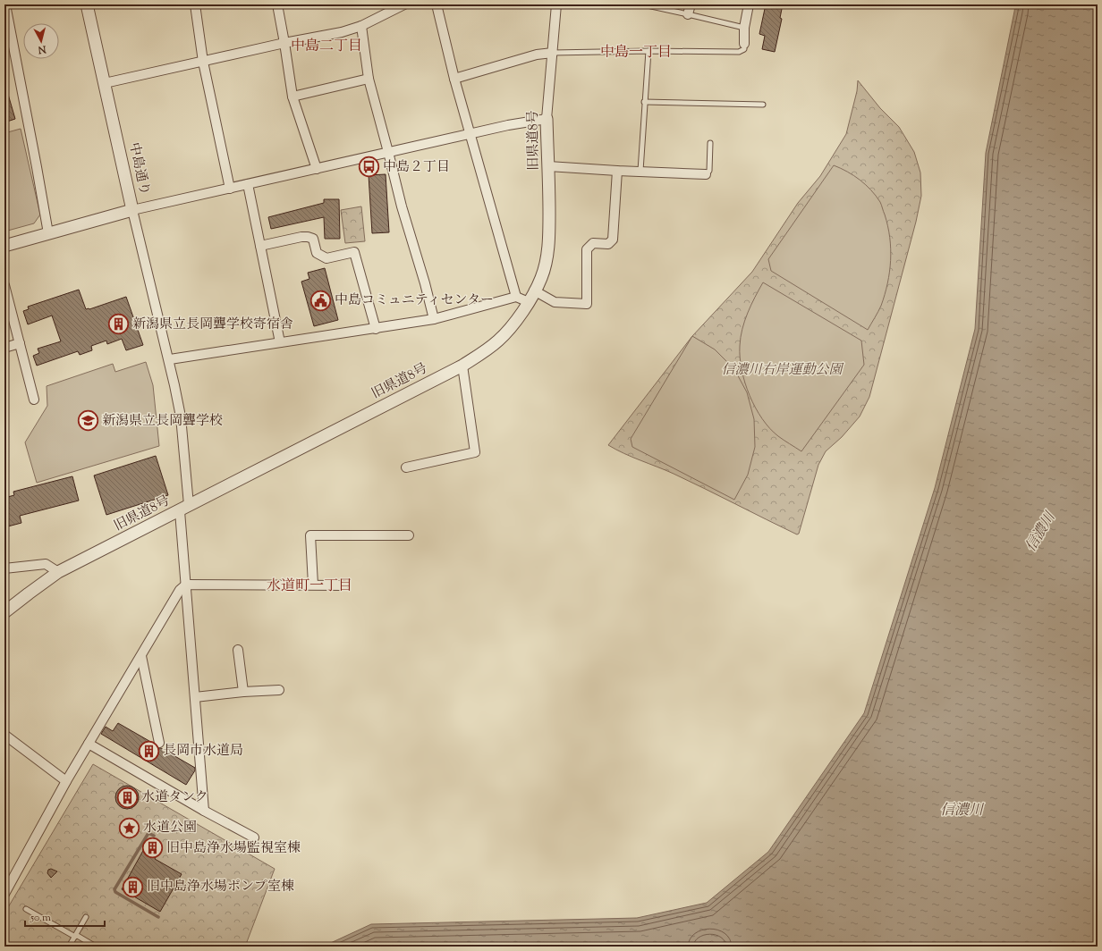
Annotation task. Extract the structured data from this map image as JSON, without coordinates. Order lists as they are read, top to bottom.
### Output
{
  "streets": {
    "street": ["旧県道8号", "中島通り"]
  },
  "districts": ["中島二丁目", "中島一丁目", "水道町一丁目"],
  "water": ["信濃川"],
  "parks": ["信濃川右岸運動公園"],
  "places": {
    "bus stop": ["中島２丁目"],
    "public building": ["中島コミュニティセンター"],
    "building": [
      "新潟県立長岡聾学校寄宿舎",
      "長岡市水道局",
      "水道タンク",
      "旧中島浄水場監視室棟",
      "旧中島浄水場ポンプ室棟"
    ],
    "school or university": ["新潟県立長岡聾学校"],
    "place": ["水道公園"]
  },
  "scale_bar": "50 m",
  "north": "bottom"
}
